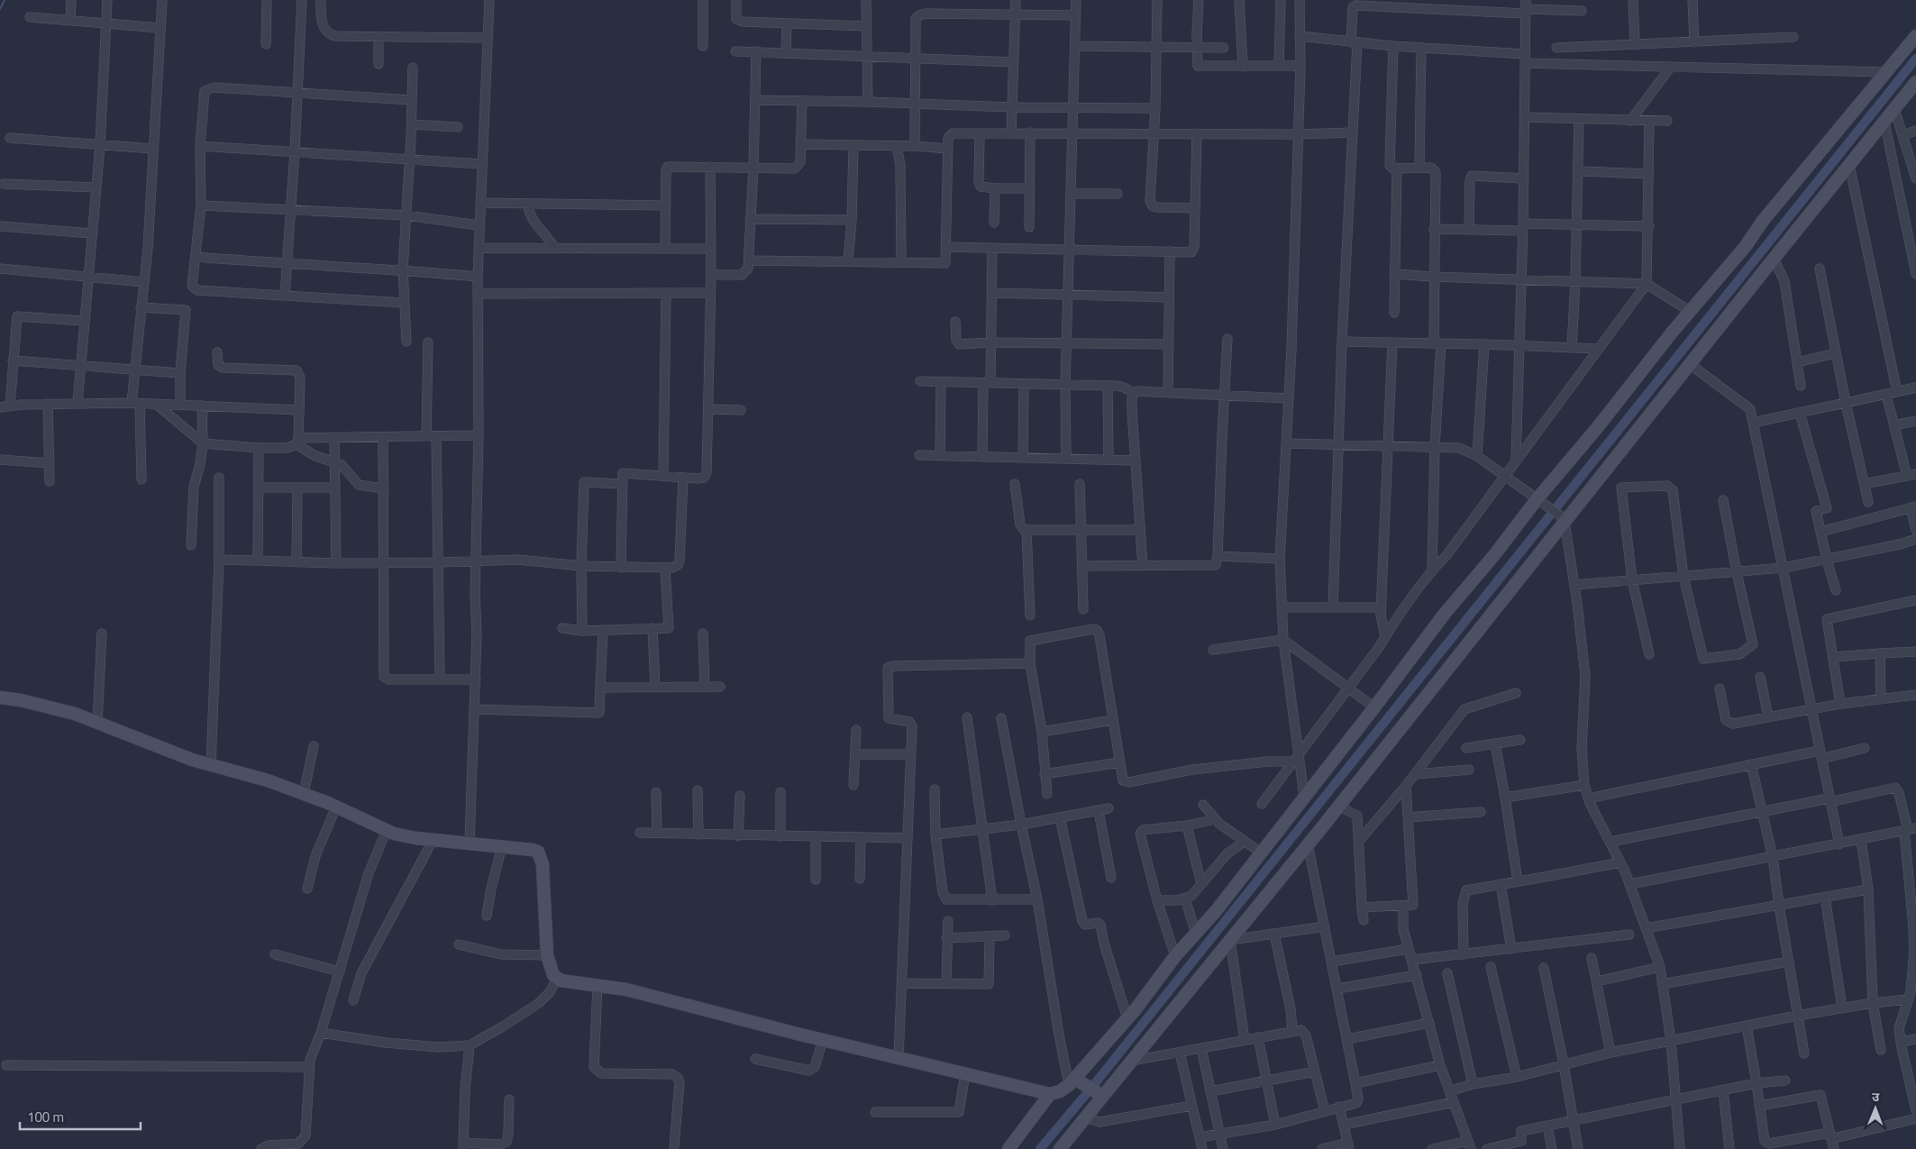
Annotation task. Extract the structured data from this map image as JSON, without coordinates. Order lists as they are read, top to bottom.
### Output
{
  "scale_bar": "100 m",
  "north": "top"
}
